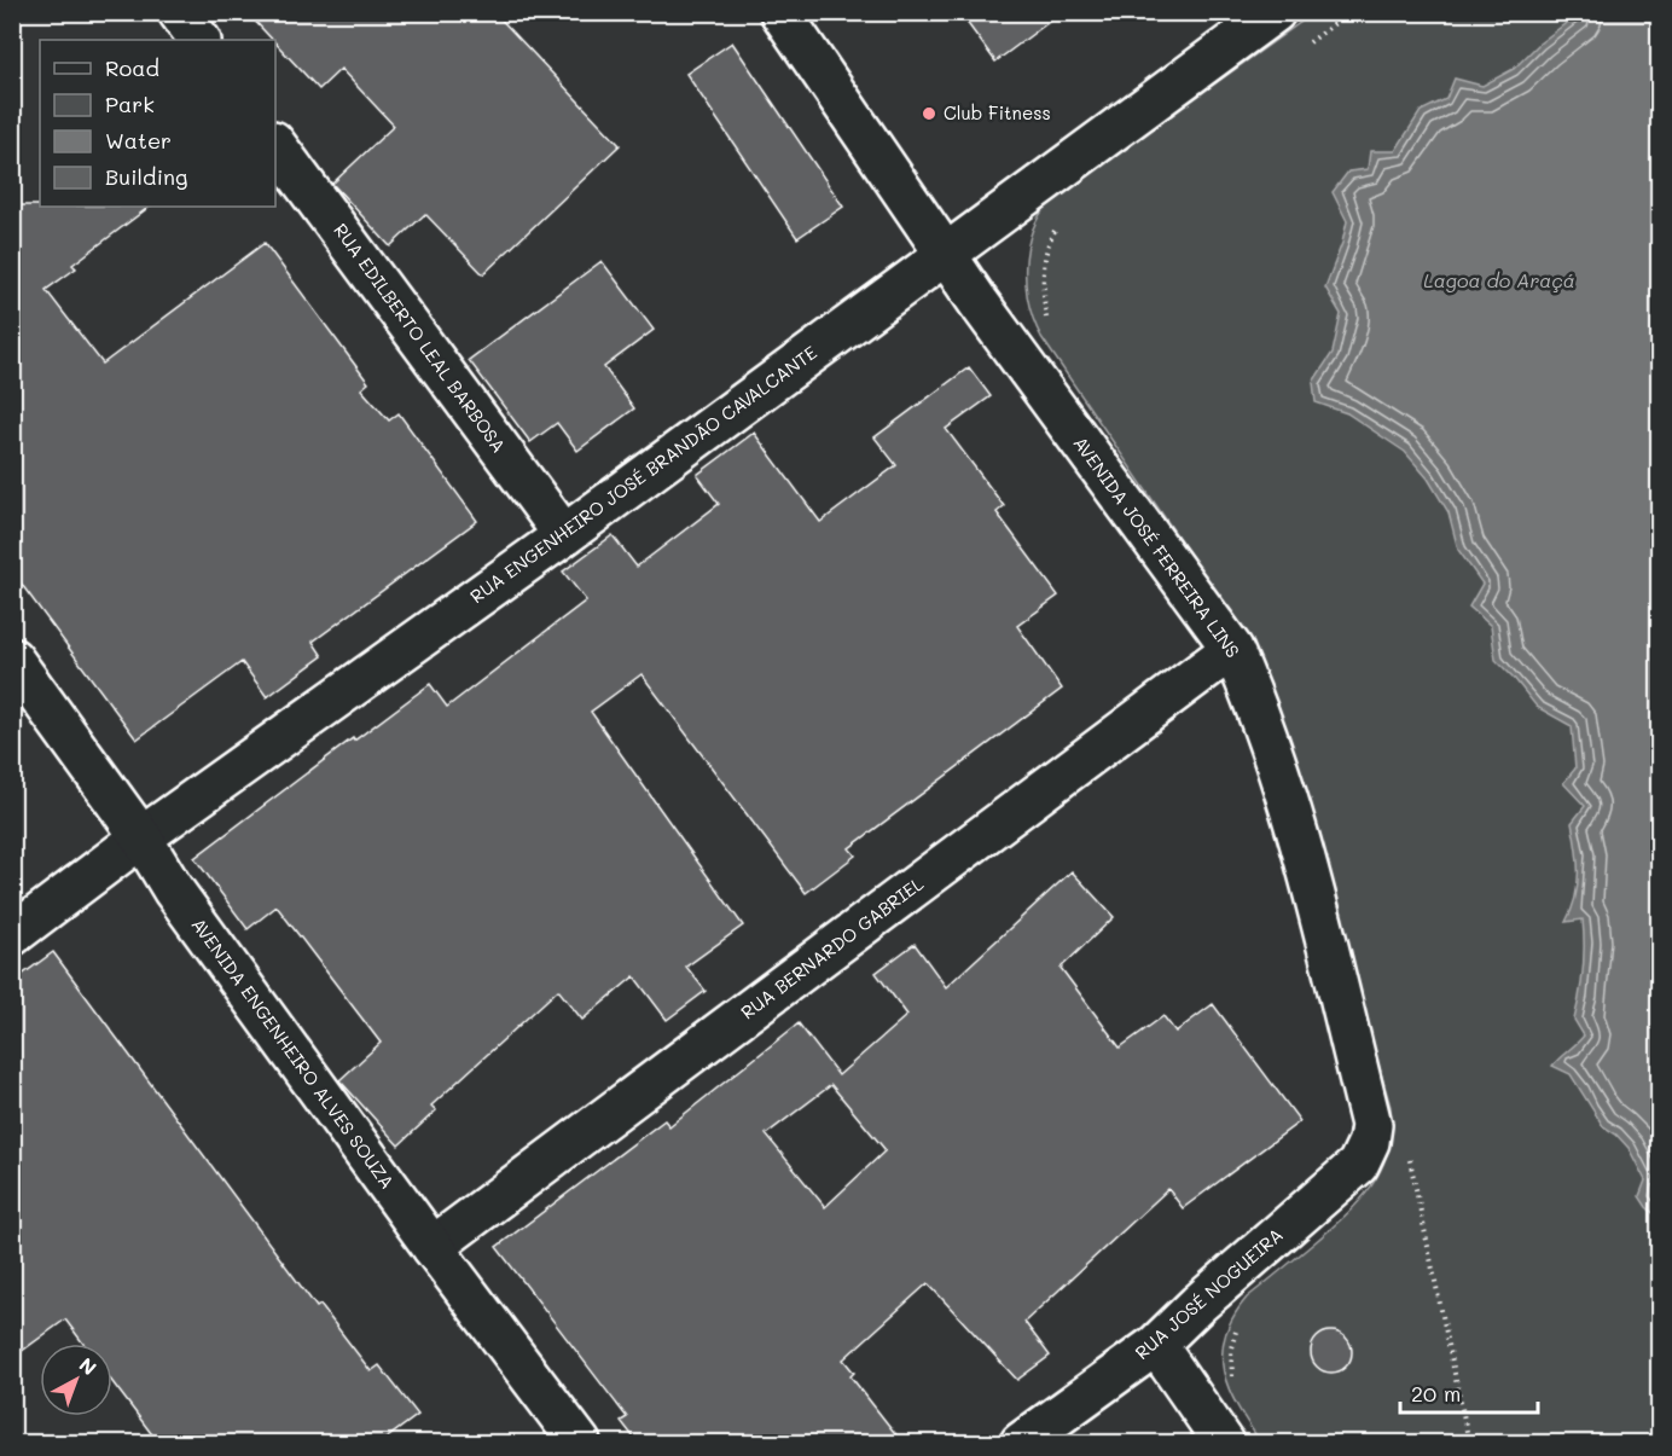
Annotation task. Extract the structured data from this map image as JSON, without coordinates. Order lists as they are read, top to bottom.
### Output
{
  "streets": {
    "street": [
      "RUA EDILBERTO LEAL BARBOSA",
      "RUA ENGENHEIRO JOSÉ BRANDÃO CAVALCANTE",
      "AVENIDA JOSÉ FERREIRA LINS",
      "RUA BERNARDO GABRIEL",
      "AVENIDA ENGENHEIRO ALVES SOUZA",
      "RUA JOSÉ NOGUEIRA"
    ]
  },
  "crossings": [
    ["RUA EDILBERTO LEAL BARBOSA", "RUA ENGENHEIRO JOSÉ BRANDÃO CAVALCANTE"],
    ["RUA ENGENHEIRO JOSÉ BRANDÃO CAVALCANTE", "AVENIDA JOSÉ FERREIRA LINS"],
    ["RUA ENGENHEIRO JOSÉ BRANDÃO CAVALCANTE", "AVENIDA ENGENHEIRO ALVES SOUZA"],
    ["AVENIDA JOSÉ FERREIRA LINS", "RUA BERNARDO GABRIEL"],
    ["AVENIDA JOSÉ FERREIRA LINS", "RUA JOSÉ NOGUEIRA"],
    ["RUA BERNARDO GABRIEL", "AVENIDA ENGENHEIRO ALVES SOUZA"]
  ],
  "water": ["Lagoa do Araçá"],
  "places": ["Club Fitness"],
  "legend": [
    "Road",
    "Park",
    "Water",
    "Building"
  ],
  "scale_bar": "20 m",
  "north": "top right"
}
